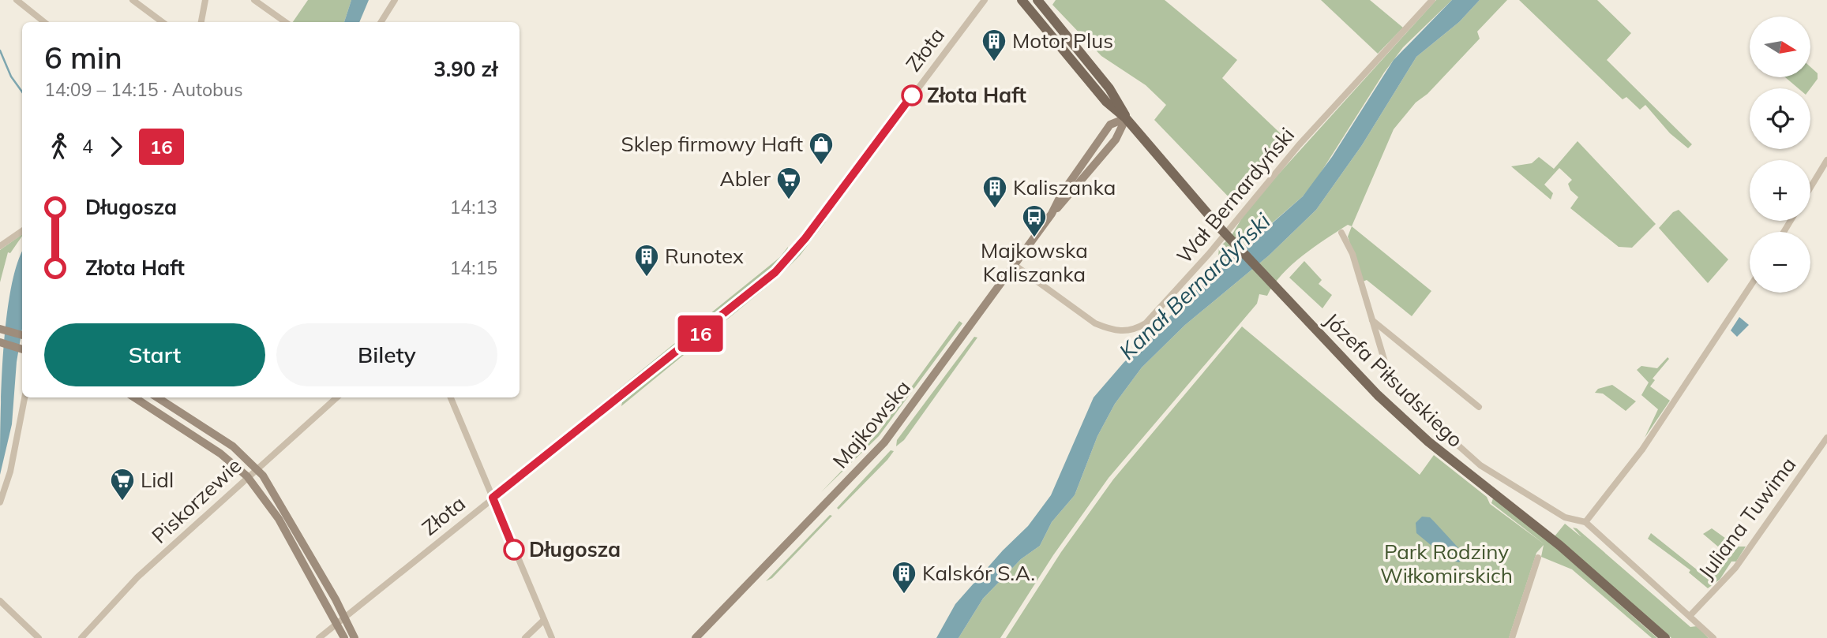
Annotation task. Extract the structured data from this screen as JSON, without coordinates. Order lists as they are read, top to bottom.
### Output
{
  "streets": {
    "main road": ["Józefa Piłsudskiego", "Majkowska"],
    "street": [
      "Złota",
      "Wał Bernardyński",
      "Piskorzewie",
      "Juliana Tuwima"
    ]
  },
  "crossings": [
    ["Wał Bernardyński", "Majkowska"],
    ["Józefa Piłsudskiego", "Majkowska"]
  ],
  "water": ["Kanał Bernardyński"],
  "parks": ["Park Rodziny Wiłkomirskich"],
  "places": {
    "building": [
      "Motor Plus",
      "Kaliszanka",
      "Runotex",
      "Kalskór S.A."
    ],
    "other": ["Złota Haft", "Długosza"],
    "shop": ["Sklep firmowy Haft"],
    "supermarket": ["Abler", "Lidl"],
    "bus stop": ["Majkowska Kaliszanka"]
  },
  "lines": ["bus line 16"],
  "north": "right",
  "page": {
    "on_map": "16",
    "map_buttons": ["+", "−"],
    "heading": ["6 min", "14:09 – 14:15 · Autobus", "3.90 zł"],
    "legs": ["4", "16"],
    "list": [
      {
        "name": "Długosza",
        "value": "14:13"
      },
      {
        "name": "Złota Haft",
        "value": "14:15"
      }
    ],
    "buttons": ["Start", "Bilety"]
  }
}
